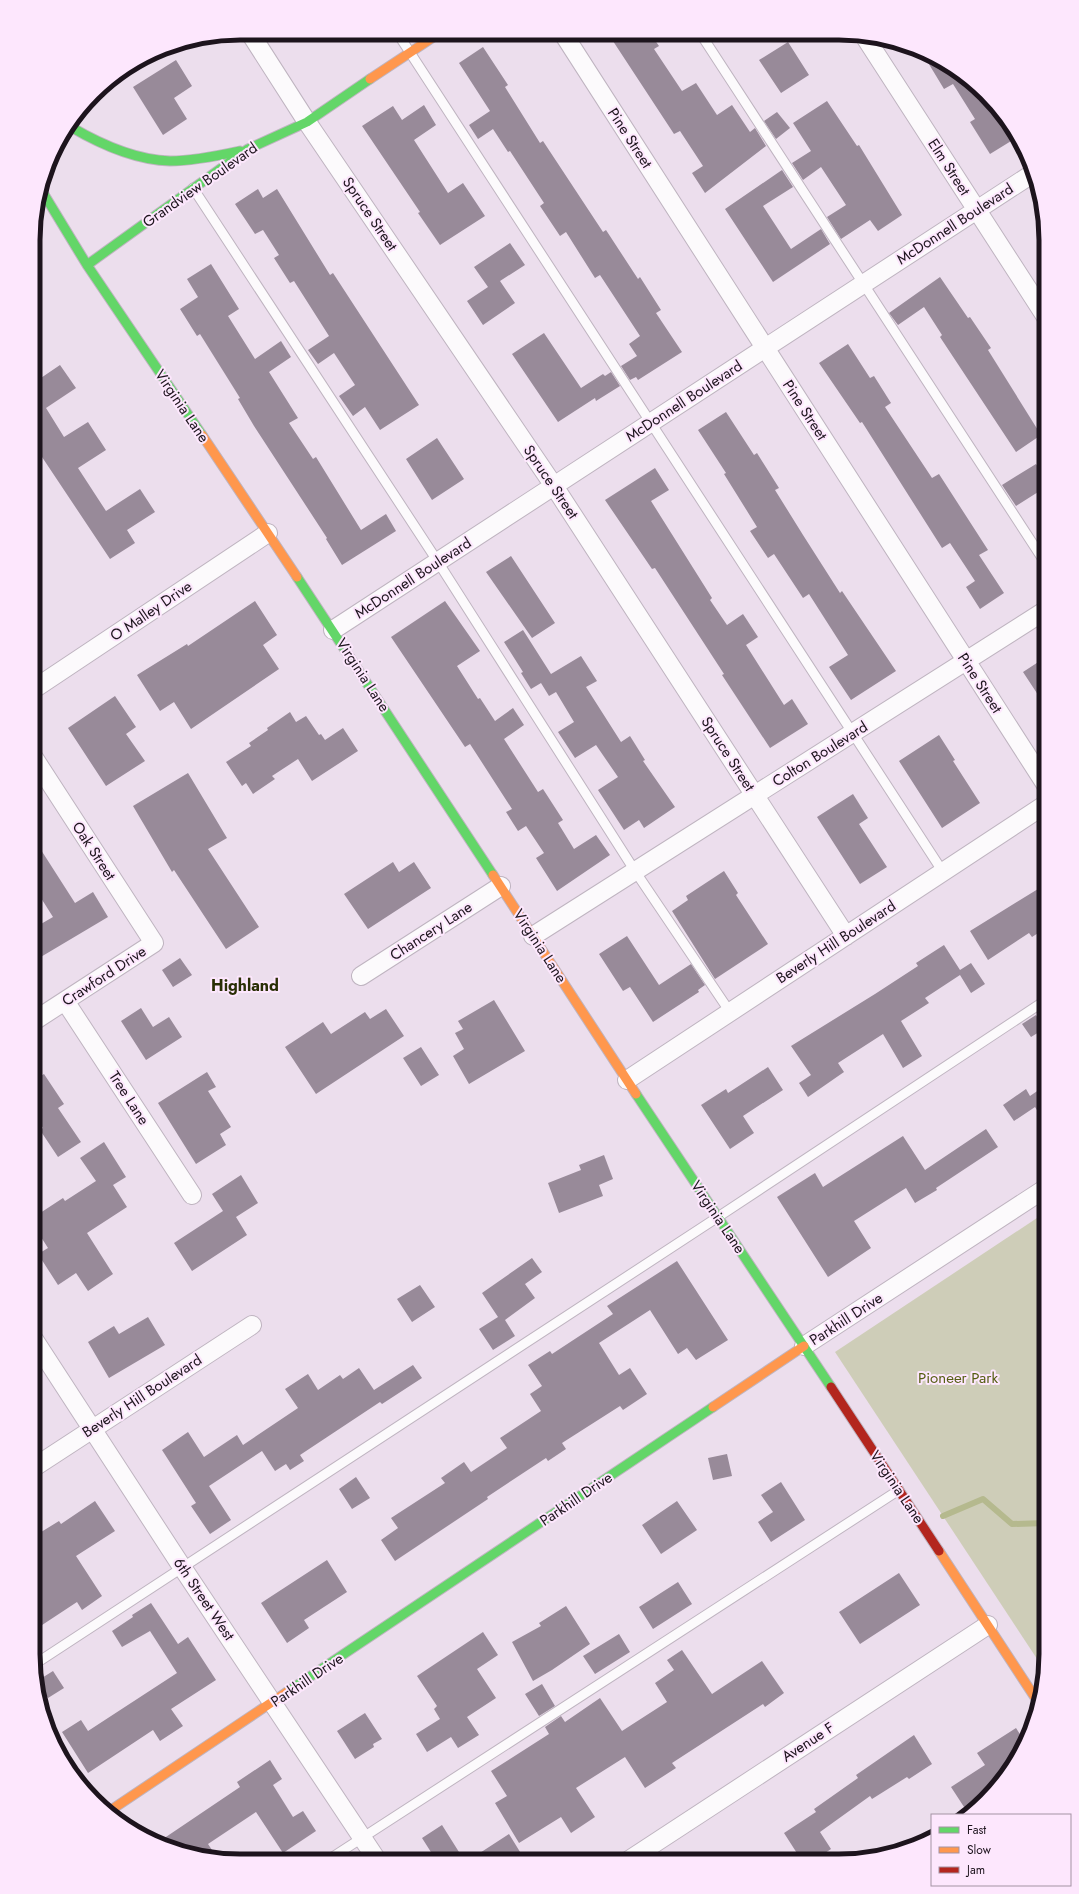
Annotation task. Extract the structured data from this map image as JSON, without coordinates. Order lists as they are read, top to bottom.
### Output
{
  "streets": {
    "street": [
      "Pine Street",
      "Elm Street",
      "Grandview Boulevard",
      "Spruce Street",
      "McDonnell Boulevard",
      "Virginia Lane",
      "O Malley Drive",
      "Colton Boulevard",
      "Oak Street",
      "Chancery Lane",
      "Beverly Hill Boulevard",
      "Crawford Drive",
      "Tree Lane",
      "Parkhill Drive",
      "6th Street West",
      "Avenue F"
    ]
  },
  "crossings": [
    ["Pine Street", "McDonnell Boulevard"],
    ["Pine Street", "Colton Boulevard"],
    ["Elm Street", "McDonnell Boulevard"],
    ["Grandview Boulevard", "Spruce Street"],
    ["Grandview Boulevard", "Virginia Lane"],
    ["Spruce Street", "McDonnell Boulevard"],
    ["Spruce Street", "Colton Boulevard"],
    ["Spruce Street", "Beverly Hill Boulevard"],
    ["McDonnell Boulevard", "Virginia Lane"],
    ["Virginia Lane", "O Malley Drive"],
    ["Virginia Lane", "Colton Boulevard"],
    ["Virginia Lane", "Chancery Lane"],
    ["Virginia Lane", "Beverly Hill Boulevard"],
    ["Virginia Lane", "Parkhill Drive"],
    ["Virginia Lane", "Avenue F"],
    ["Oak Street", "Crawford Drive"],
    ["Beverly Hill Boulevard", "6th Street West"],
    ["Crawford Drive", "Tree Lane"],
    ["Parkhill Drive", "6th Street West"]
  ],
  "districts": ["Highland"],
  "parks": ["Pioneer Park"],
  "legend": ["Fast", "Slow", "Jam"]
}
